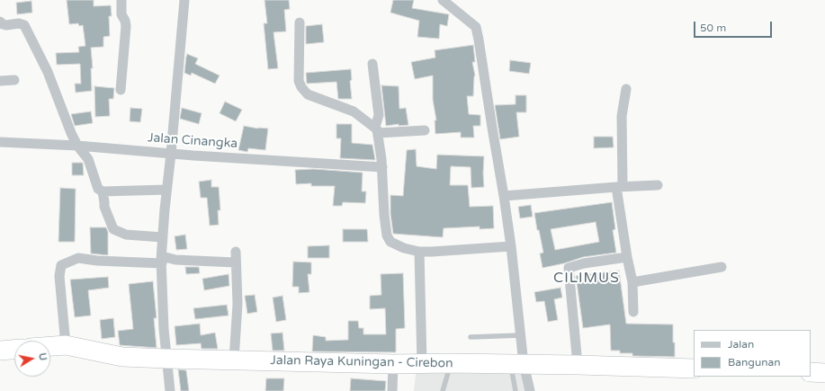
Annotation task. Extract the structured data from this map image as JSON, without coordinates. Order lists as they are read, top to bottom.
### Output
{
  "streets": {
    "highway": ["Jalan Raya Kuningan - Cirebon"],
    "street": ["Jalan Cinangka"]
  },
  "districts": ["CILIMUS"],
  "legend": ["Jalan", "Bangunan"],
  "scale_bar": "50 m",
  "north": "right"
}
